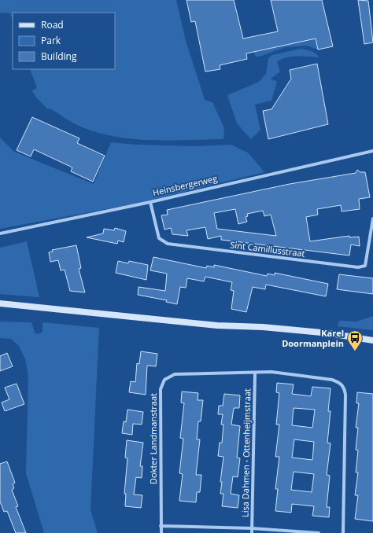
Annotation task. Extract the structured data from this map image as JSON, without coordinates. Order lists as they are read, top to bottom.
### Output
{
  "streets": {
    "street": [
      "Heinsbergerweg",
      "Sint Camillusstraat",
      "Dokter Landmanstraat",
      "Lisa Dahmen - Ottenheijmstraat"
    ]
  },
  "crossings": [
    ["Heinsbergerweg", "Sint Camillusstraat"],
    ["Dokter Landmanstraat", "Lisa Dahmen - Ottenheijmstraat"]
  ],
  "places": {
    "bus stop": ["Karel Doormanplein"]
  },
  "legend": ["Road", "Park", "Building"]
}
